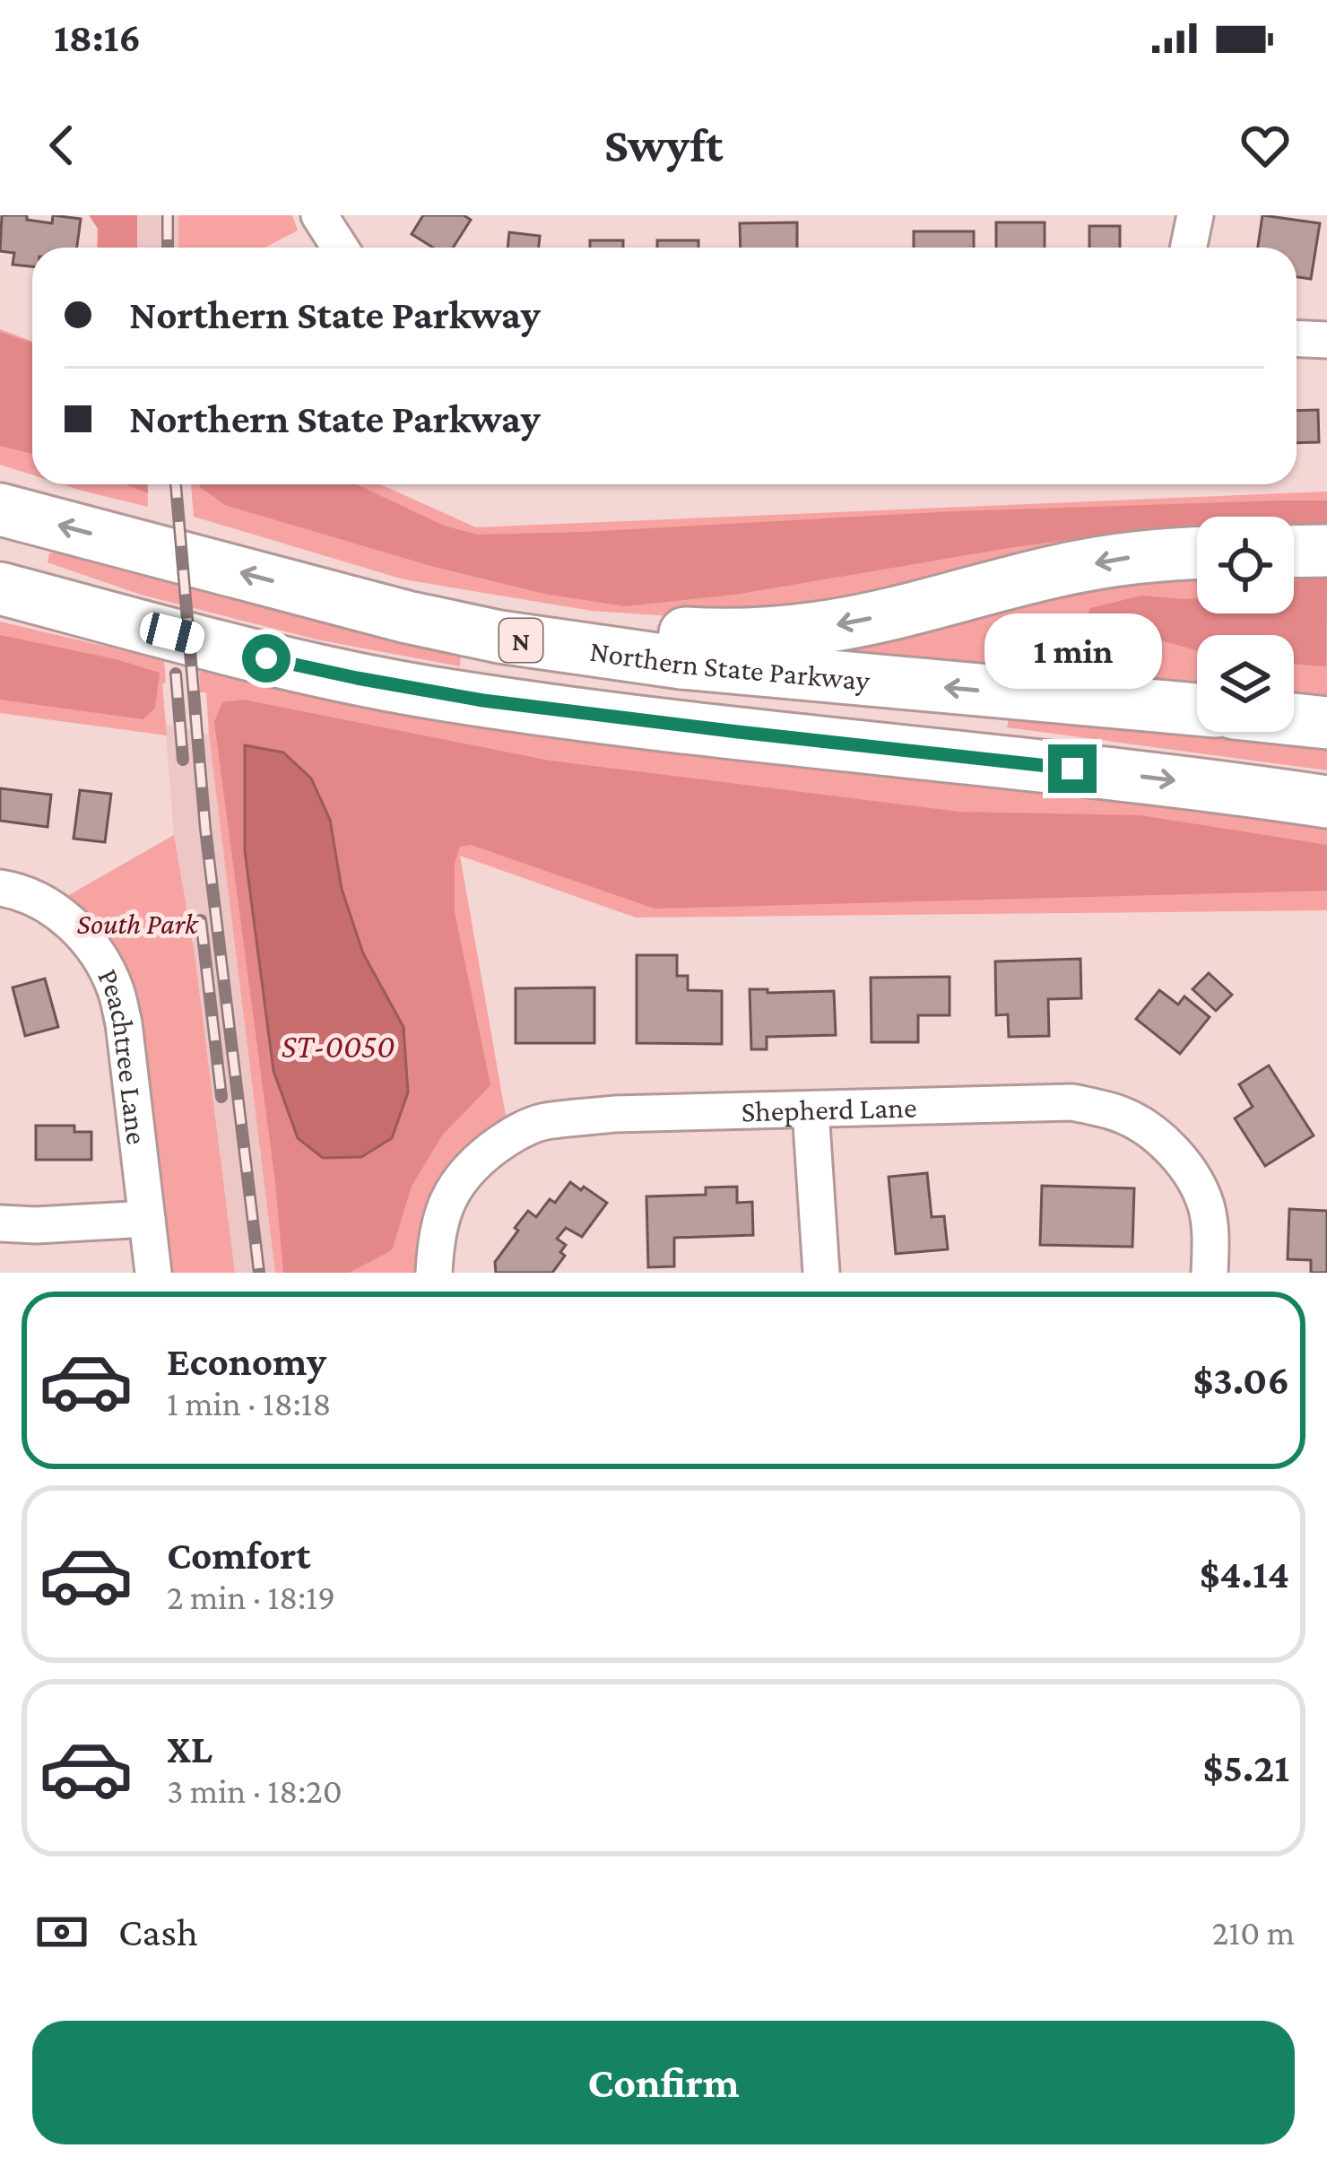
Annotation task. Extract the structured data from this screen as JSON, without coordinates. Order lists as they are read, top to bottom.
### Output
{
  "streets": {
    "highway": ["N", "Northern State Parkway"],
    "street": ["Peachtree Lane", "Shepherd Lane"]
  },
  "water": ["ST-0050"],
  "parks": ["South Park"],
  "page": {
    "status": "18:16",
    "header": "Swyft",
    "banner": ["Northern State Parkway", "Northern State Parkway"],
    "bubble": "1 min",
    "list": [
      {
        "name": "Economy",
        "note": "1 min · 18:18",
        "value": "$3.06"
      },
      {
        "name": "Comfort",
        "note": "2 min · 18:19",
        "value": "$4.14"
      },
      {
        "name": "XL",
        "note": "3 min · 18:20",
        "value": "$5.21"
      }
    ],
    "pay": ["Cash", "210 m"],
    "buttons": "Confirm"
  }
}
